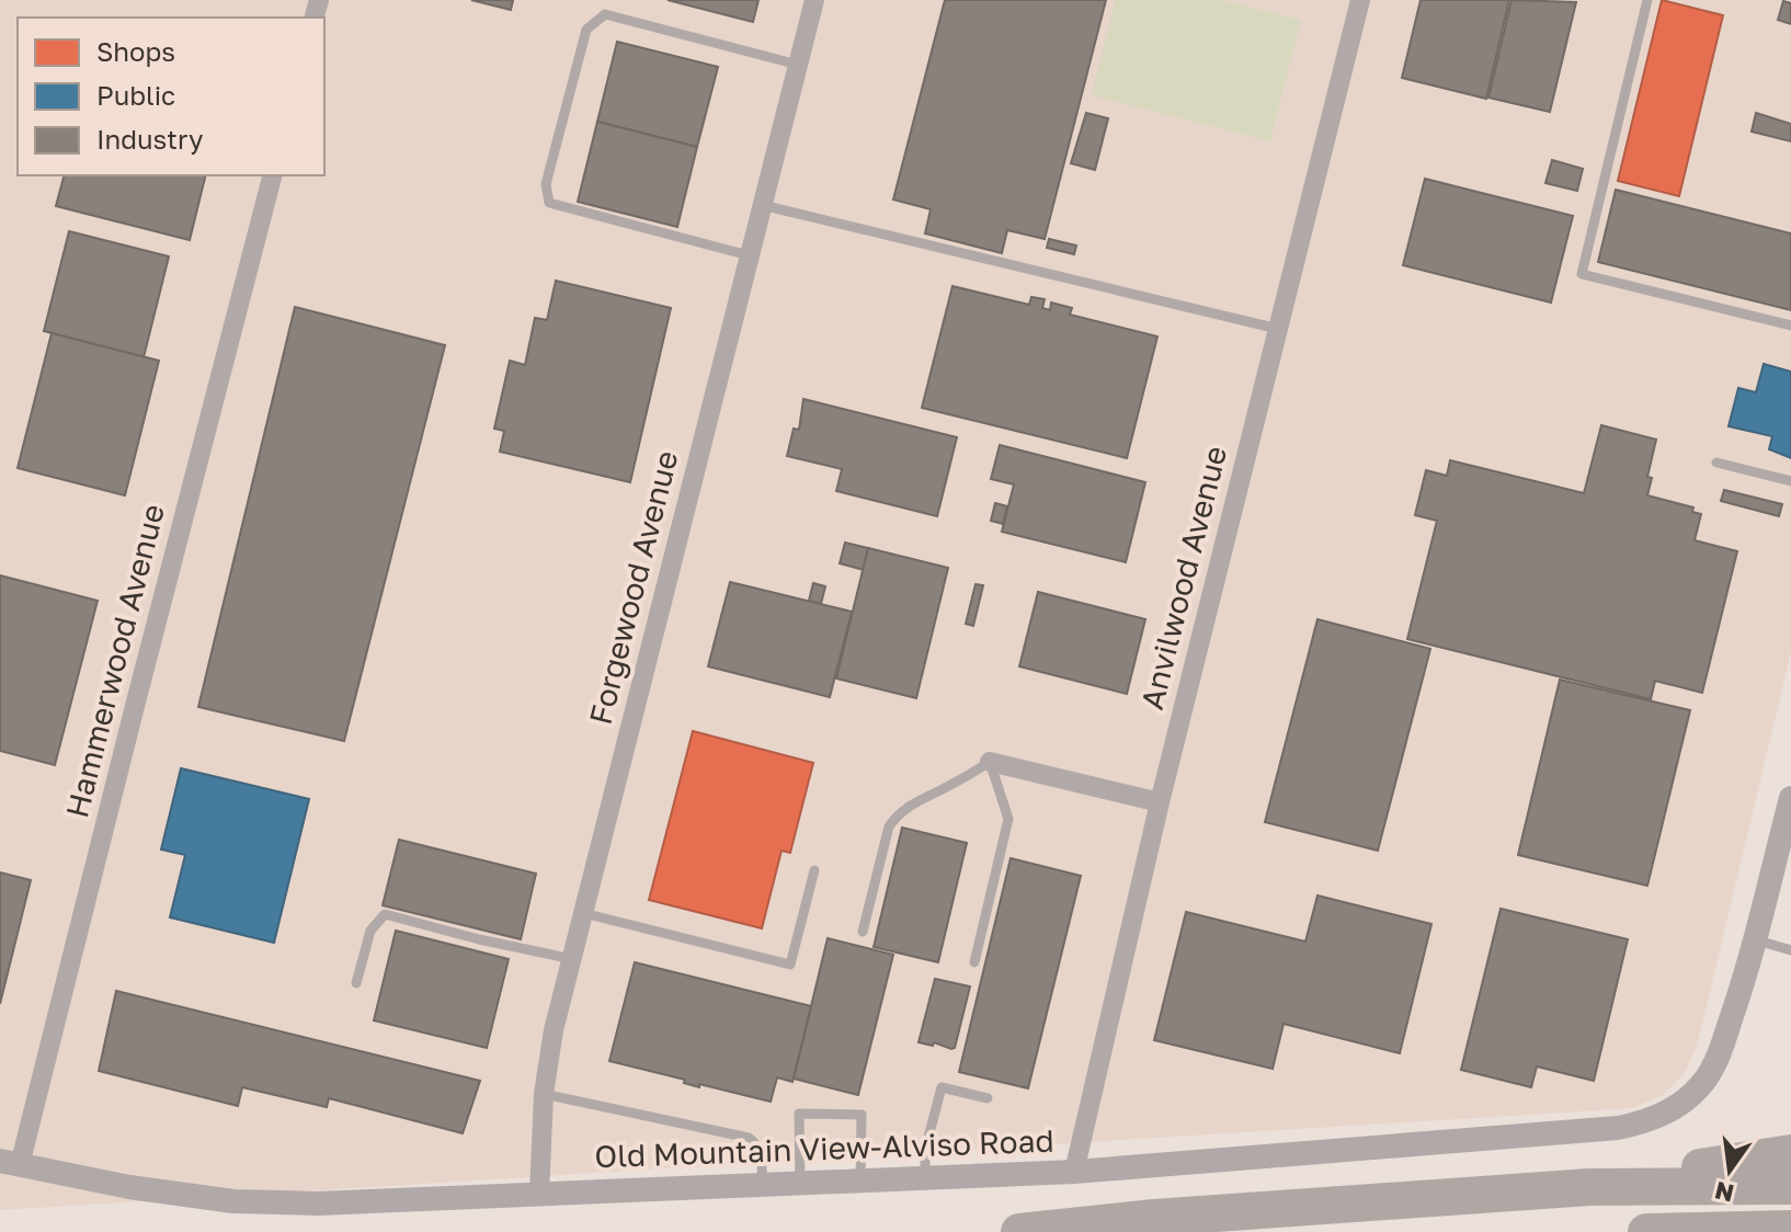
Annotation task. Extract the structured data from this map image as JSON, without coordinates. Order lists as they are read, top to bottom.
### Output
{
  "streets": {
    "street": [
      "Anvilwood Avenue",
      "Forgewood Avenue",
      "Hammerwood Avenue",
      "Old Mountain View-Alviso Road"
    ]
  },
  "crossings": [
    ["Anvilwood Avenue", "Old Mountain View-Alviso Road"],
    ["Forgewood Avenue", "Old Mountain View-Alviso Road"],
    ["Hammerwood Avenue", "Old Mountain View-Alviso Road"]
  ],
  "legend": ["Shops", "Public", "Industry"],
  "north": "bottom"
}
